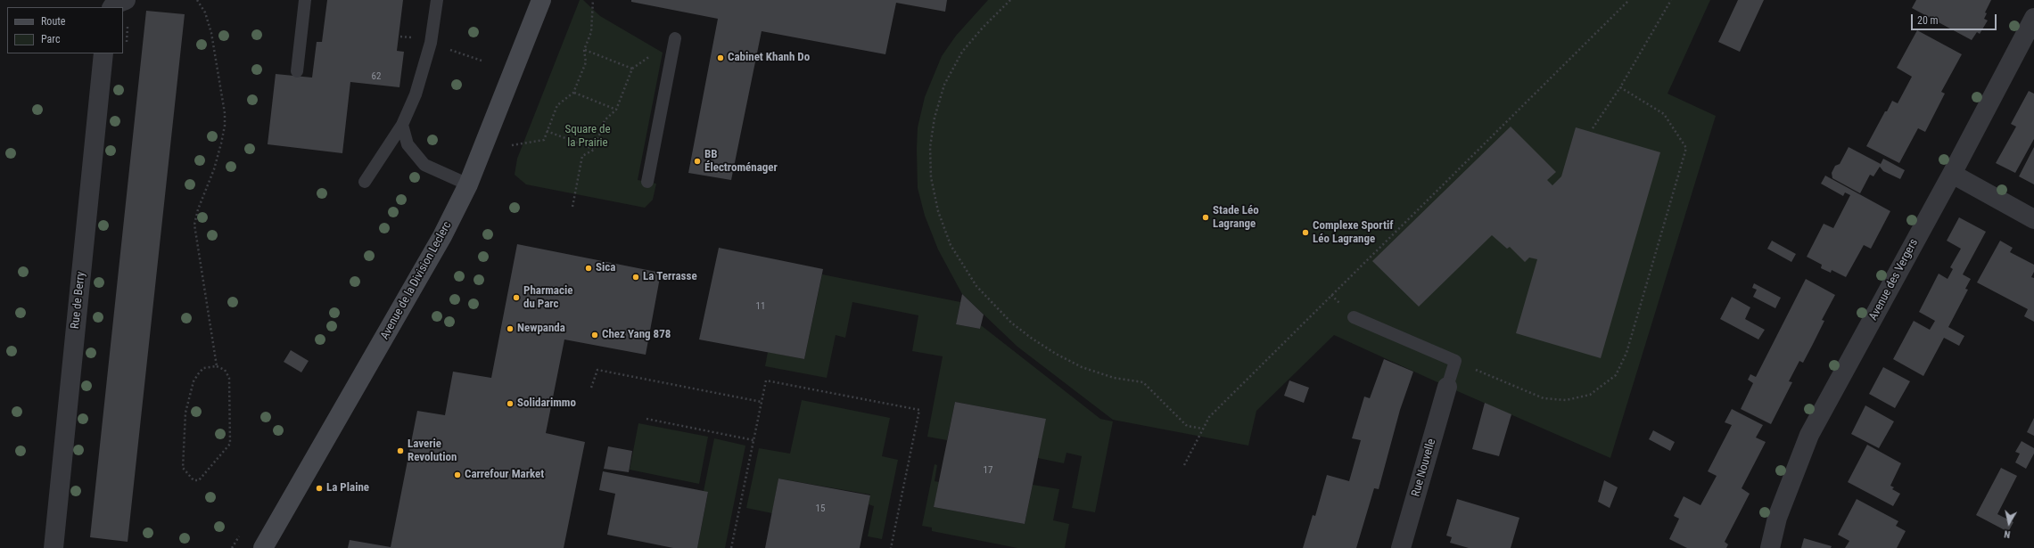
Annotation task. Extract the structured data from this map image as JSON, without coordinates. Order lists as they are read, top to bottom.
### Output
{
  "streets": {
    "main road": ["Avenue de la Division Leclerc"],
    "street": ["Avenue des Vergers", "Rue de Berry", "Rue Nouvelle"]
  },
  "parks": ["Square de la Prairie"],
  "places": [
    "Cabinet Khanh Do",
    "BB Électroménager",
    "Stade Léo Lagrange",
    "Complexe Sportif Léo Lagrange",
    "Sica",
    "La Terrasse",
    "Pharmacie du Parc",
    "Newpanda",
    "Chez Yang 878",
    "Solidarimmo",
    "Laverie Revolution",
    "Carrefour Market",
    "La Plaine"
  ],
  "house_numbers": [
    "62",
    "11",
    "17",
    "15"
  ],
  "legend": ["Route", "Parc"],
  "scale_bar": "20 m",
  "north": "bottom"
}
